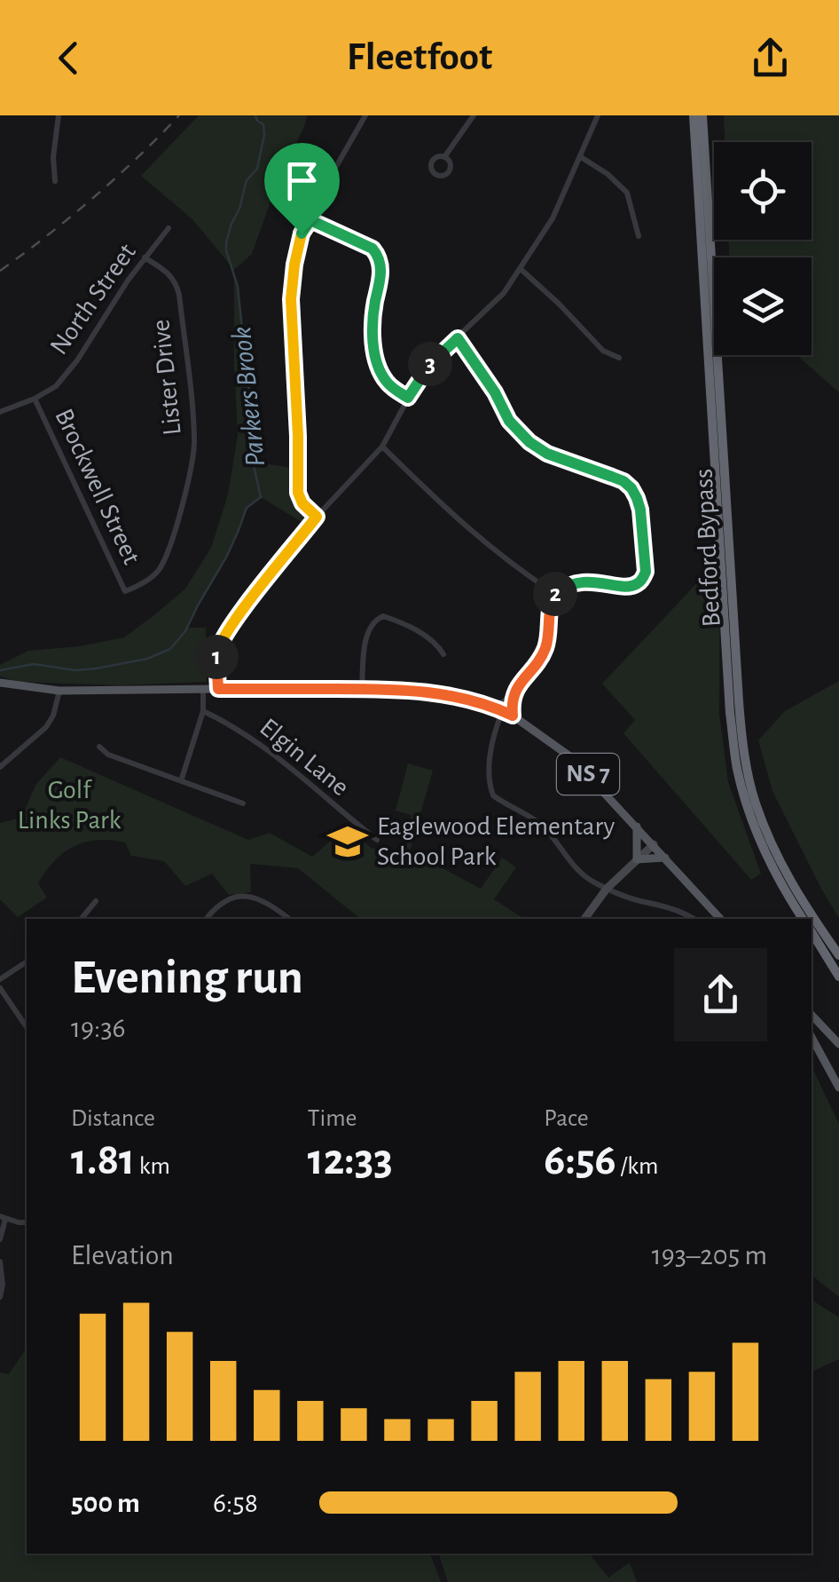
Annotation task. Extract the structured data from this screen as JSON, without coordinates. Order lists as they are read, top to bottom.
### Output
{
  "streets": {
    "highway": ["Bedford Bypass"],
    "main road": ["NS 7"],
    "street": [
      "North Street",
      "Lister Drive",
      "Brockwell Street",
      "Elgin Lane"
    ]
  },
  "crossings": [
    ["North Street", "Lister Drive"],
    ["North Street", "Brockwell Street"],
    ["Lister Drive", "Brockwell Street"]
  ],
  "water": ["Parkers Brook"],
  "parks": ["Golf Links Park"],
  "places": {
    "school or university": ["Eaglewood Elementary School Park"]
  },
  "page": {
    "header": "Fleetfoot",
    "pins": ["3", "2", "1"],
    "heading": ["Evening run", "19:36"],
    "stats": [
      ["Distance", "1.81 km"],
      ["Time", "12:33"],
      ["Pace", "6:56 /km"]
    ],
    "chart": ["Elevation", "193–205 m"],
    "list": [
      {
        "name": "500 m",
        "note": "6:58"
      }
    ]
  }
}
